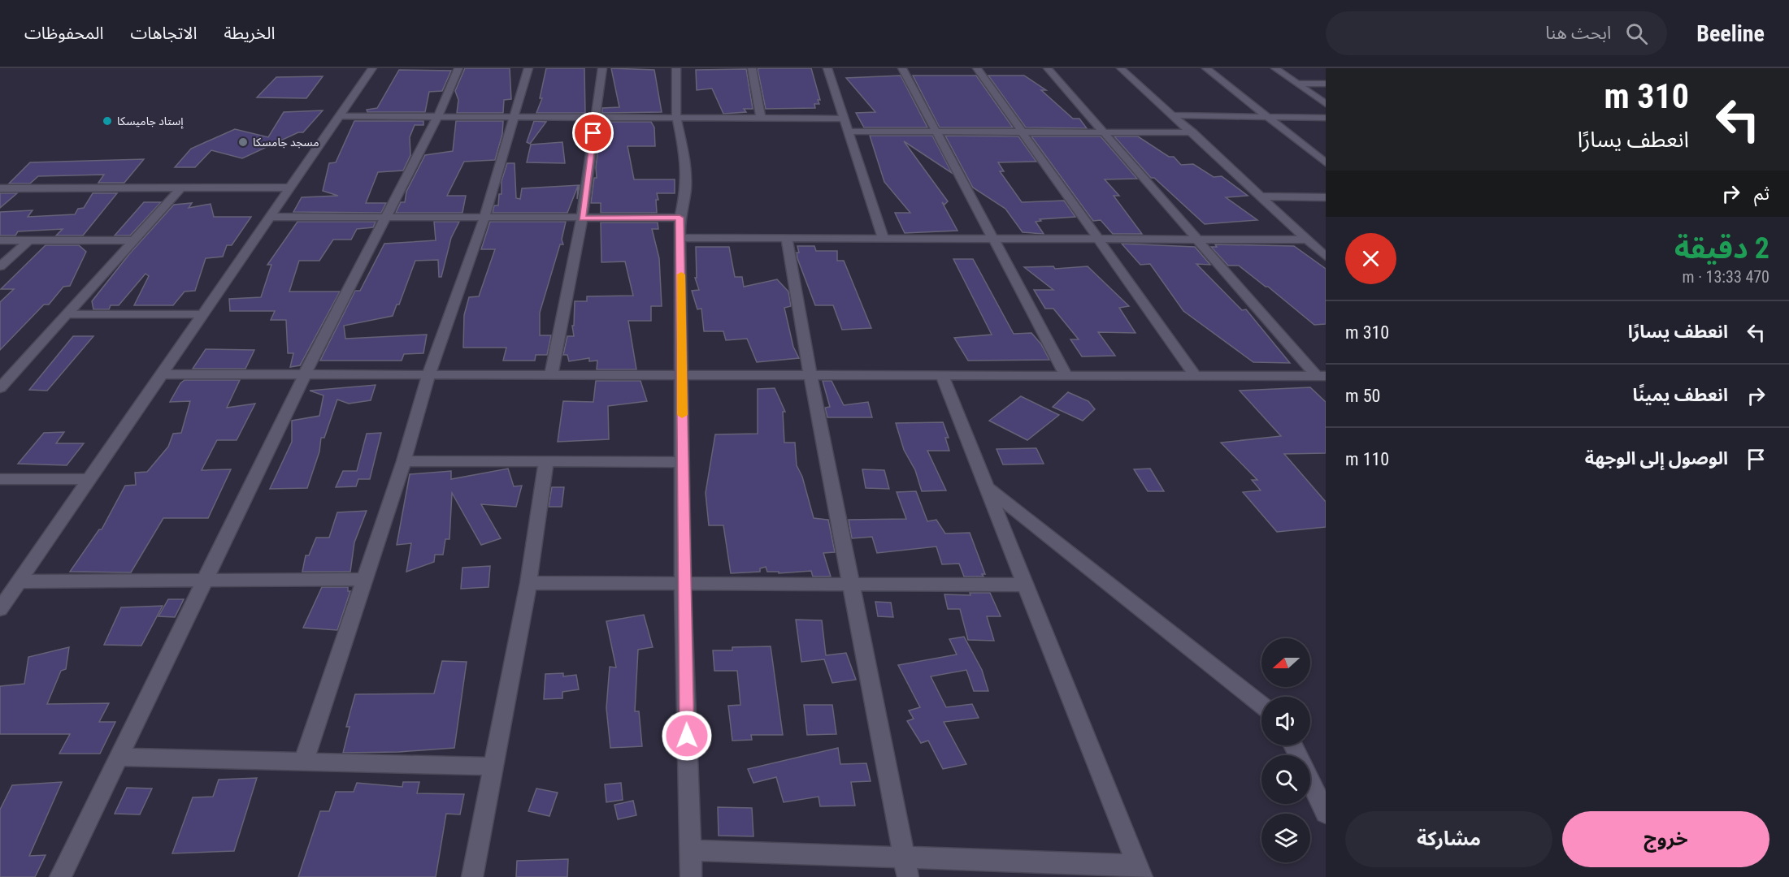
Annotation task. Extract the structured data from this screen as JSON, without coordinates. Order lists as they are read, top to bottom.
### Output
{
  "places": ["إستاد جاميسكا", "مسجد جامسكا"],
  "north": "left",
  "page": {
    "header": "Beeline",
    "search": "ابحث هنا",
    "nav": ["الخريطة", "الاتجاهات", "المحفوظات"],
    "turn": ["310 m", "انعطف يسارًا"],
    "then": "ثم",
    "heading": ["2 دقيقة", "470 m · 13:33"],
    "list": [
      {
        "name": "انعطف يسارًا",
        "value": "310 m"
      },
      {
        "name": "انعطف يمينًا",
        "value": "50 m"
      },
      {
        "name": "الوصول إلى الوجهة",
        "value": "110 m"
      }
    ],
    "buttons": ["خروج", "مشاركة"]
  }
}
